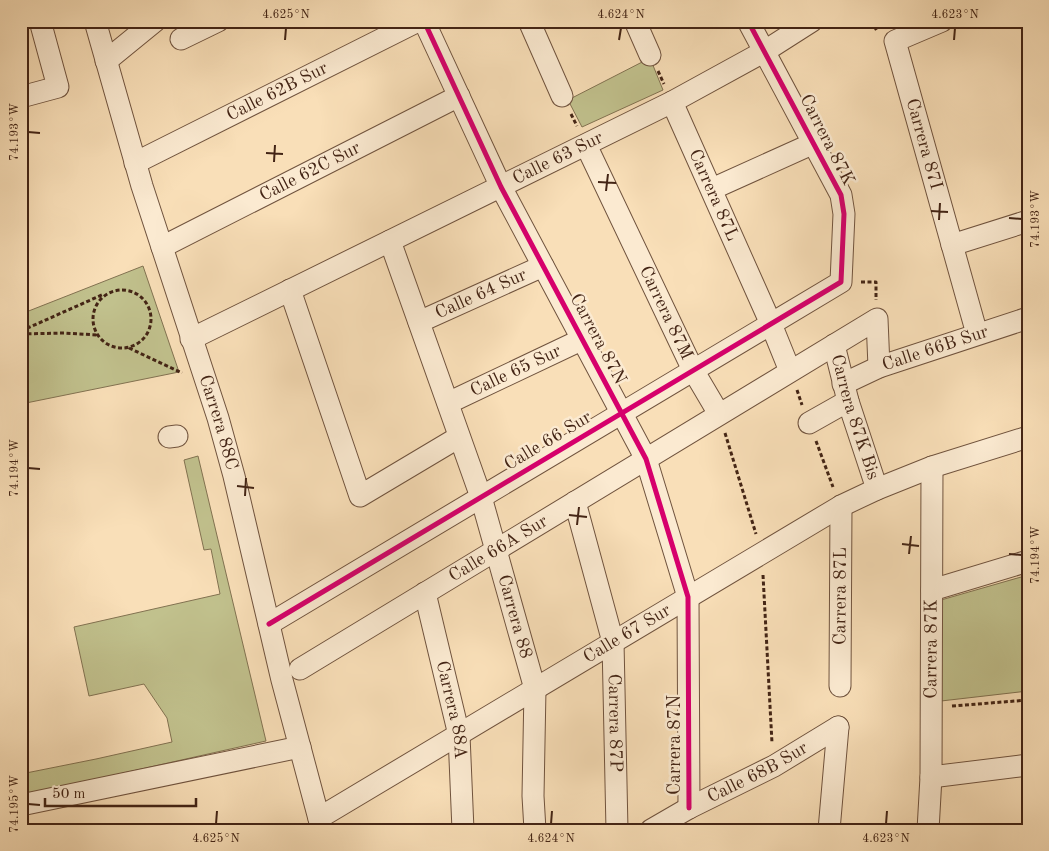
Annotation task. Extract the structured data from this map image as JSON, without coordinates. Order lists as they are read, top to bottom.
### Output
{
  "streets": {
    "street": [
      "Calle 62B Sur",
      "Carrera 87K",
      "Carrera 87I",
      "Calle 63 Sur",
      "Calle 62C Sur",
      "Carrera 87L",
      "Calle 64 Sur",
      "Carrera 87M",
      "Carrera 87N",
      "Calle 66B Sur",
      "Calle 65 Sur",
      "Carrera 87K Bis",
      "Carrera 88C",
      "Calle 66 Sur",
      "Calle 66A Sur",
      "Carrera 88",
      "Calle 67 Sur",
      "Carrera 88A",
      "Carrera 87P",
      "Calle 68B Sur"
    ]
  },
  "crossings": [
    ["Calle 62B Sur", "Carrera 88C"],
    ["Carrera 87K", "Calle 63 Sur"],
    ["Carrera 87K", "Calle 66 Sur"],
    ["Carrera 87K", "Calle 67 Sur"],
    ["Carrera 87I", "Calle 66B Sur"],
    ["Calle 63 Sur", "Carrera 87L"],
    ["Calle 63 Sur", "Carrera 87M"],
    ["Calle 63 Sur", "Carrera 87N"],
    ["Calle 63 Sur", "Carrera 88C"],
    ["Calle 63 Sur", "Carrera 88"],
    ["Calle 62C Sur", "Carrera 87N"],
    ["Calle 62C Sur", "Carrera 88C"],
    ["Carrera 87L", "Calle 66 Sur"],
    ["Carrera 87L", "Calle 66A Sur"],
    ["Carrera 87L", "Calle 67 Sur"],
    ["Calle 64 Sur", "Carrera 87N"],
    ["Calle 64 Sur", "Carrera 88"],
    ["Carrera 87M", "Calle 66 Sur"],
    ["Carrera 87M", "Calle 66A Sur"],
    ["Carrera 87N", "Calle 65 Sur"],
    ["Carrera 87N", "Calle 66 Sur"],
    ["Carrera 87N", "Calle 66A Sur"],
    ["Carrera 87N", "Calle 67 Sur"],
    ["Carrera 87N", "Calle 68B Sur"],
    ["Calle 66B Sur", "Carrera 87K Bis"],
    ["Calle 66B Sur", "Calle 66A Sur"],
    ["Calle 65 Sur", "Carrera 88"],
    ["Carrera 87K Bis", "Calle 66A Sur"],
    ["Carrera 87K Bis", "Calle 67 Sur"],
    ["Carrera 88C", "Calle 66 Sur"],
    ["Carrera 88C", "Calle 67 Sur"],
    ["Calle 66 Sur", "Carrera 88"],
    ["Calle 66A Sur", "Carrera 88"],
    ["Calle 66A Sur", "Carrera 88A"],
    ["Calle 66A Sur", "Carrera 87P"],
    ["Carrera 88", "Calle 67 Sur"],
    ["Calle 67 Sur", "Carrera 88A"],
    ["Calle 67 Sur", "Carrera 87P"]
  ],
  "scale_bar": "50 m",
  "coordinates": [
    "4.625°N",
    "4.624°N",
    "4.623°N",
    "74.193°W",
    "74.194°W",
    "74.195°W"
  ]
}
